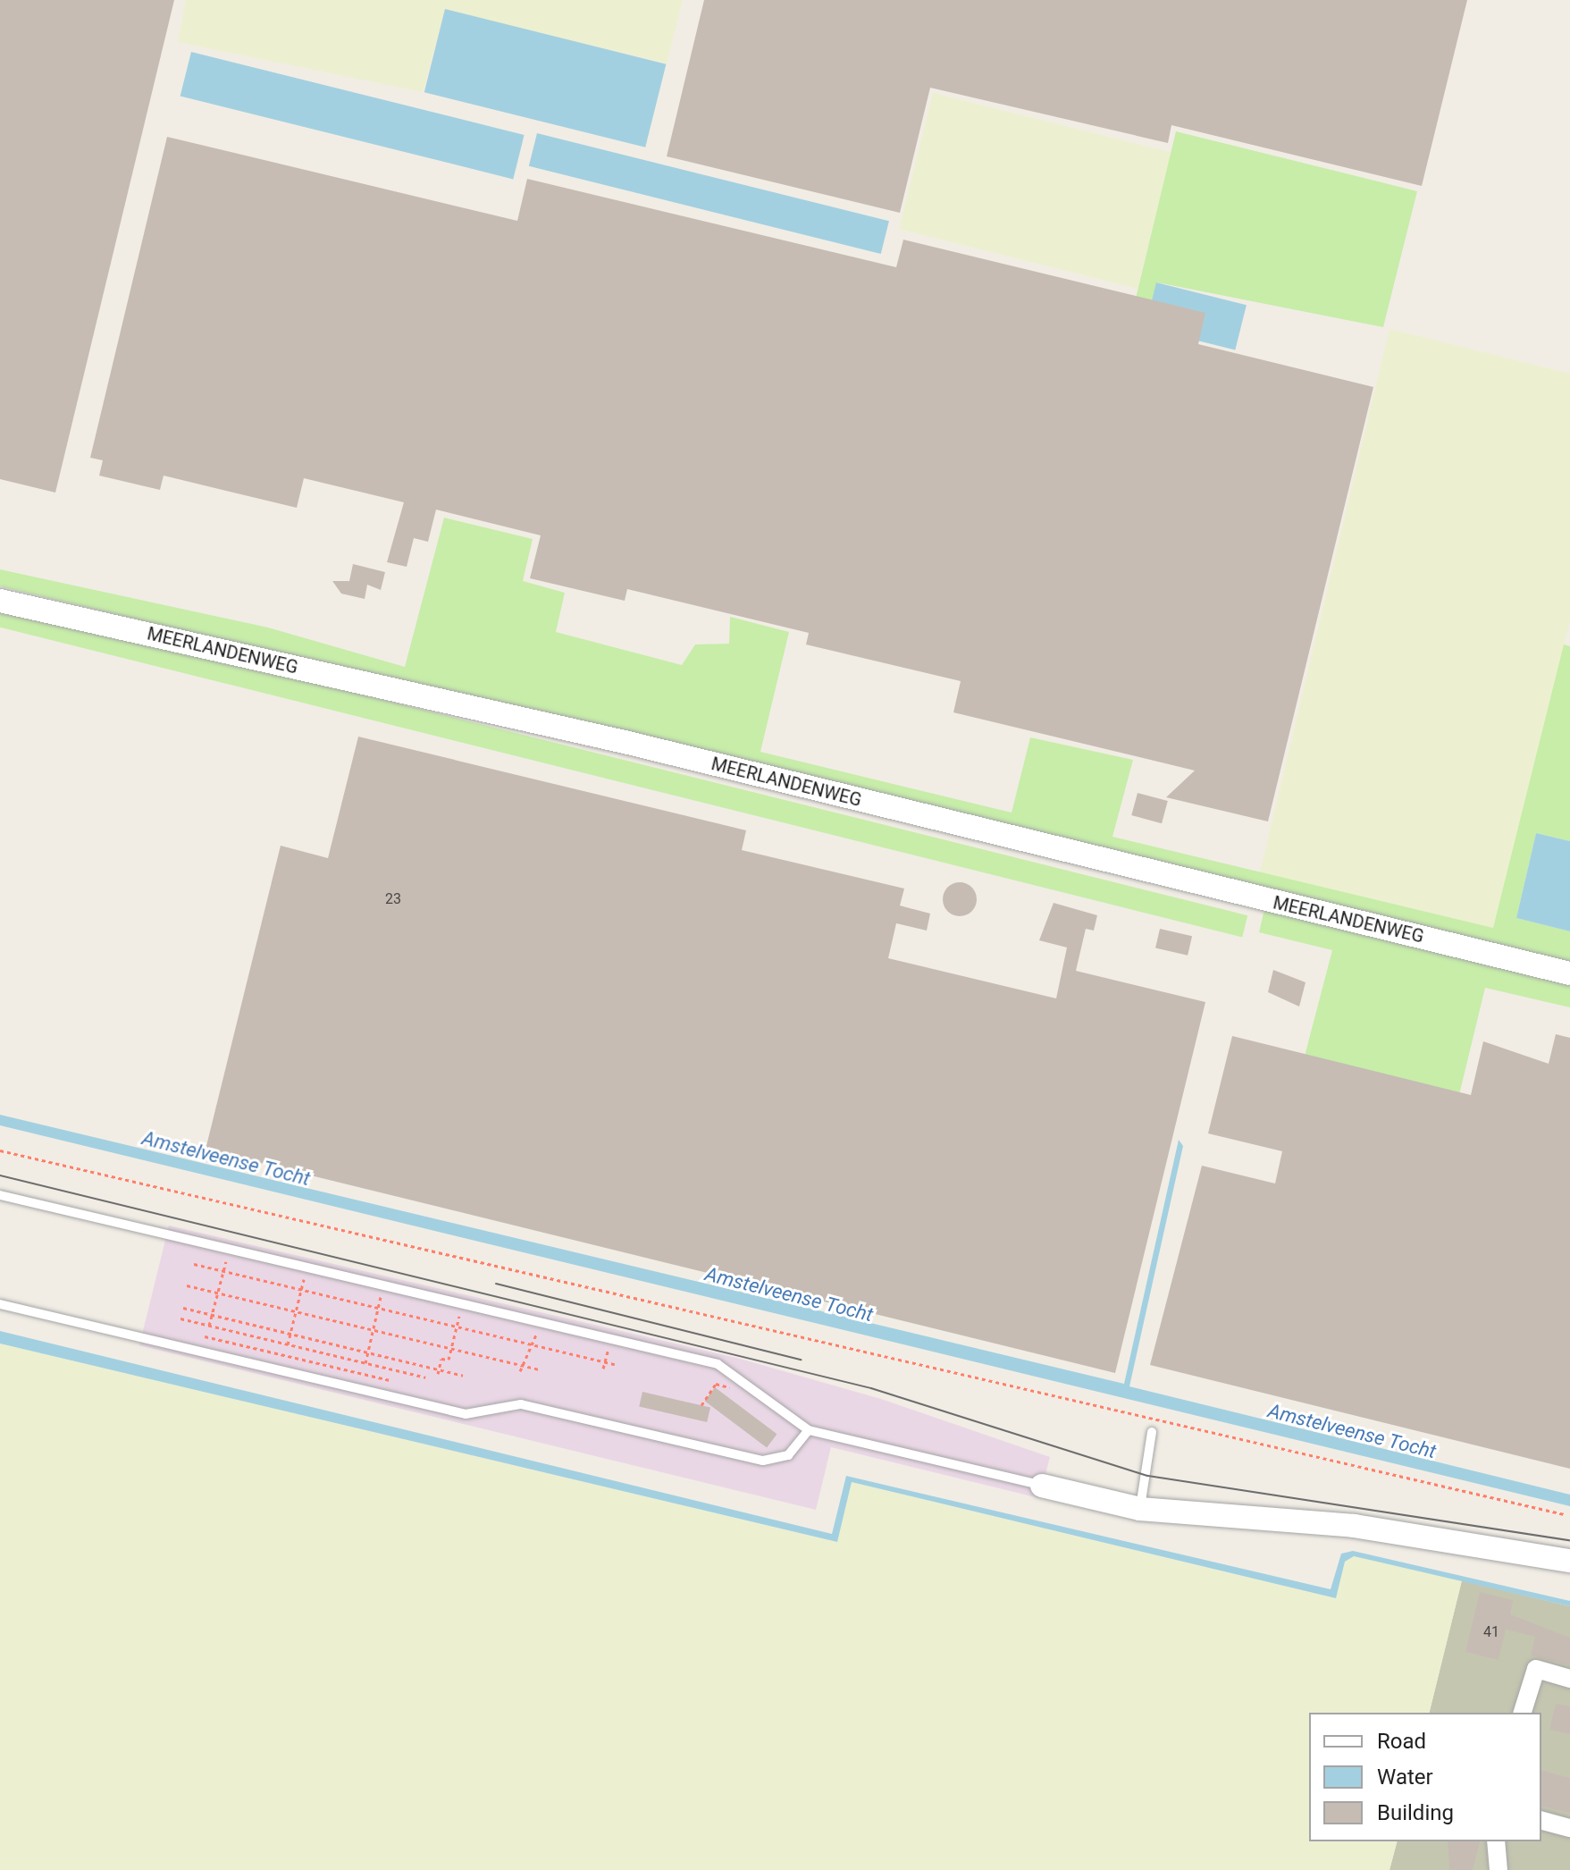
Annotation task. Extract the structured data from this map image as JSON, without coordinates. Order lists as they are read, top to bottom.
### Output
{
  "streets": {
    "street": ["MEERLANDENWEG"]
  },
  "water": ["Amstelveense Tocht"],
  "house_numbers": ["23", "41"],
  "legend": ["Road", "Water", "Building"]
}
